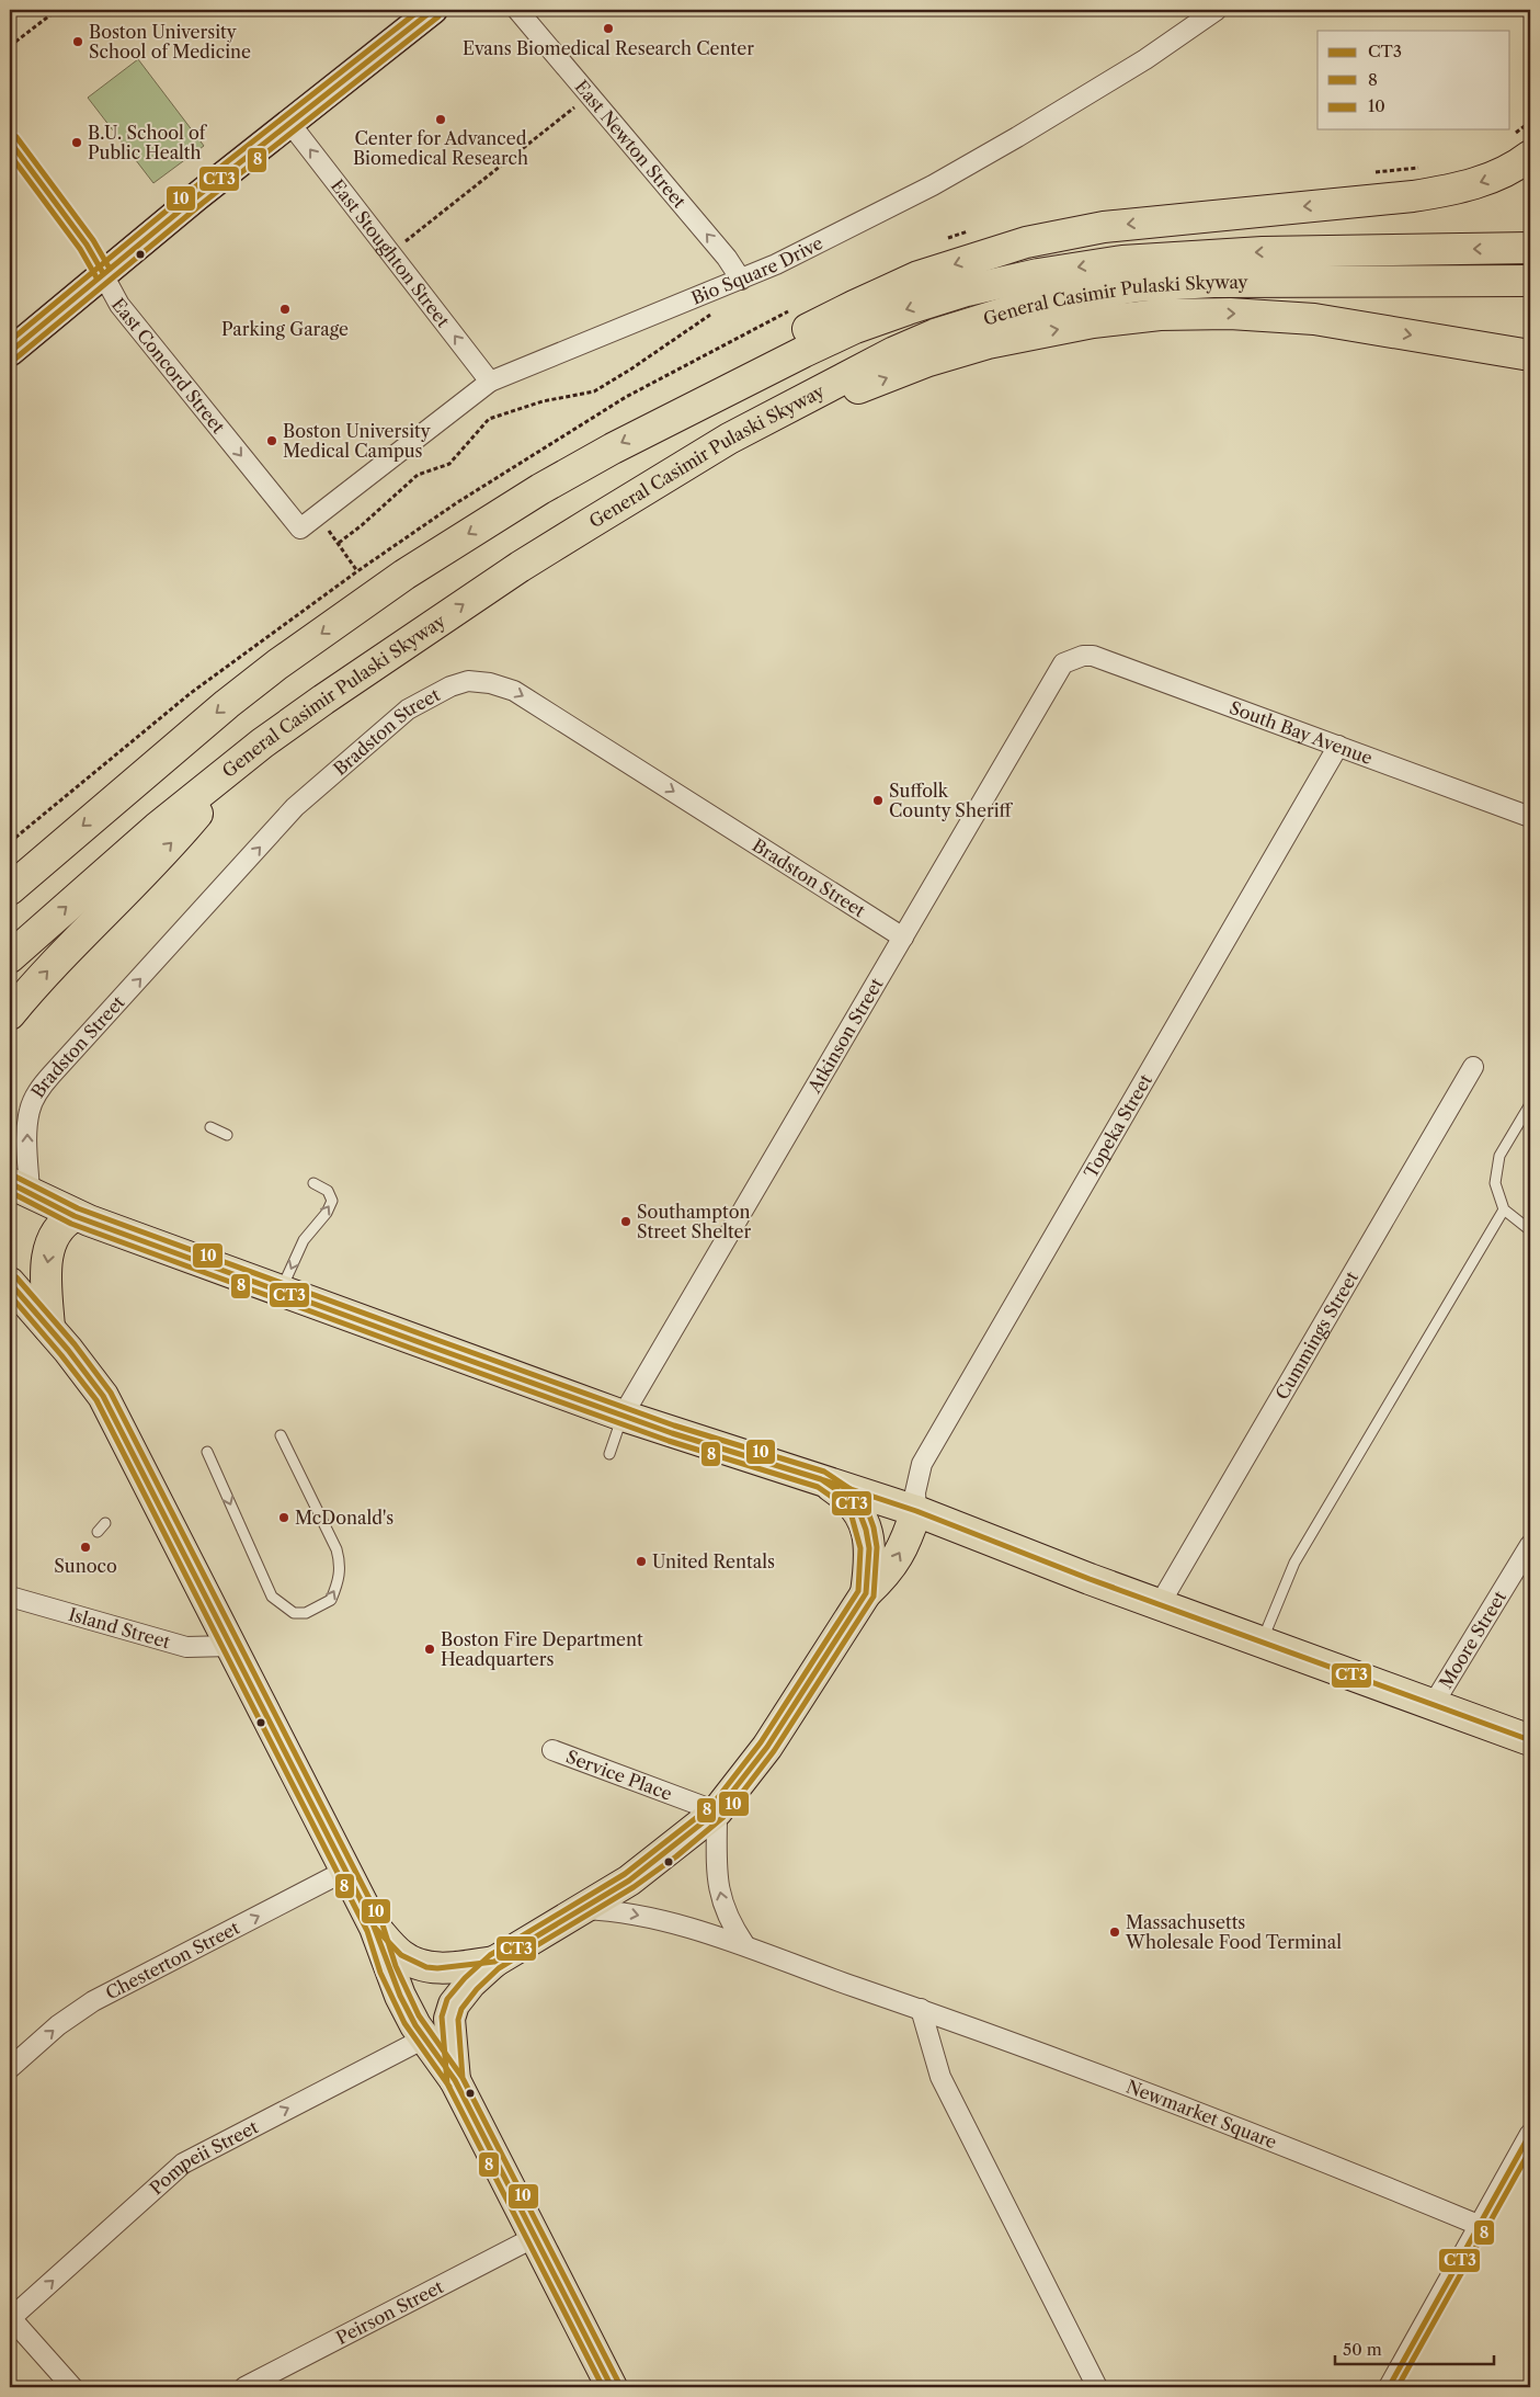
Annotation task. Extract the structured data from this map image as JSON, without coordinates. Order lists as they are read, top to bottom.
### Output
{
  "streets": {
    "main road": ["General Casimir Pulaski Skyway"],
    "street": [
      "East Newton Street",
      "East Stoughton Street",
      "Bio Square Drive",
      "East Concord Street",
      "Bradston Street",
      "South Bay Avenue",
      "Atkinson Street",
      "Topeka Street",
      "Cummings Street",
      "Island Street",
      "Moore Street",
      "Service Place",
      "Chesterton Street",
      "Newmarket Square",
      "Pompeii Street",
      "Peirson Street"
    ]
  },
  "crossings": [
    ["East Newton Street", "Bio Square Drive"],
    ["East Stoughton Street", "Bio Square Drive"],
    ["Bio Square Drive", "East Concord Street"],
    ["Bradston Street", "Atkinson Street"],
    ["South Bay Avenue", "Atkinson Street"],
    ["South Bay Avenue", "Topeka Street"]
  ],
  "one_way": [
    "East Newton Street",
    "East Stoughton Street",
    "East Concord Street",
    "Chesterton Street",
    "Pompeii Street"
  ],
  "places": [
    "Evans Biomedical Research Center",
    "Boston University School of Medicine",
    "Center for Advanced Biomedical Research",
    "B.U. School of Public Health",
    "Parking Garage",
    "Boston University Medical Campus",
    "Suffolk County Sheriff",
    "Southampton Street Shelter",
    "McDonald's",
    "Sunoco",
    "United Rentals",
    "Boston Fire Department Headquarters",
    "Massachusetts Wholesale Food Terminal"
  ],
  "lines": ["transit line CT3", "transit line 10", "transit line 8"],
  "legend": ["CT3", "8", "10"],
  "scale_bar": "50 m"
}
